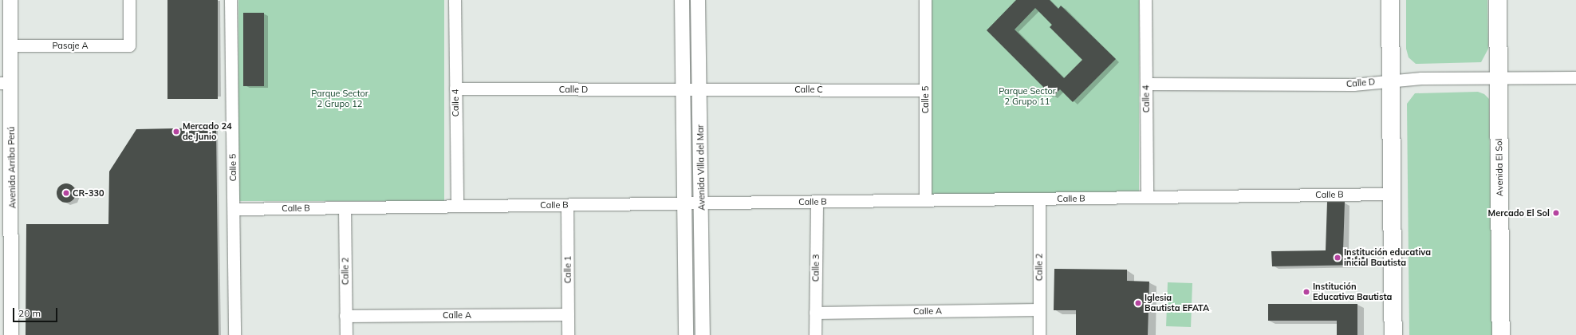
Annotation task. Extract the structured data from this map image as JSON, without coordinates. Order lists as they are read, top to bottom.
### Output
{
  "streets": {
    "main road": ["Avenida El Sol"],
    "street": [
      "Pasaje A",
      "Calle D",
      "Calle C",
      "Calle 4",
      "Calle 5",
      "Avenida Arriba Perú",
      "Avenida Villa del Mar",
      "Calle B",
      "Calle 2",
      "Calle 3",
      "Calle 1",
      "Calle A"
    ]
  },
  "crossings": [
    ["Pasaje A", "Avenida Arriba Perú"],
    ["Calle D", "Calle C"],
    ["Calle D", "Calle 4"],
    ["Calle D", "Avenida Villa del Mar"],
    ["Calle D", "Avenida El Sol"],
    ["Calle C", "Calle 5"],
    ["Calle C", "Avenida Villa del Mar"],
    ["Calle 4", "Calle B"],
    ["Calle 5", "Calle B"],
    ["Avenida Villa del Mar", "Calle B"],
    ["Calle B", "Calle 2"],
    ["Calle B", "Calle 3"],
    ["Calle B", "Calle 1"],
    ["Calle 2", "Calle A"],
    ["Calle 3", "Calle A"],
    ["Calle 1", "Calle A"]
  ],
  "parks": ["Parque Sector 2 Grupo 11", "Parque Sector 2 Grupo 12"],
  "places": [
    "Mercado 24 de Junio",
    "CR-330",
    "Mercado El Sol",
    "Institución educativa inicial Bautista",
    "Institución Educativa Bautista",
    "Iglesia Bautista EFATA"
  ],
  "scale_bar": "20 m"
}
